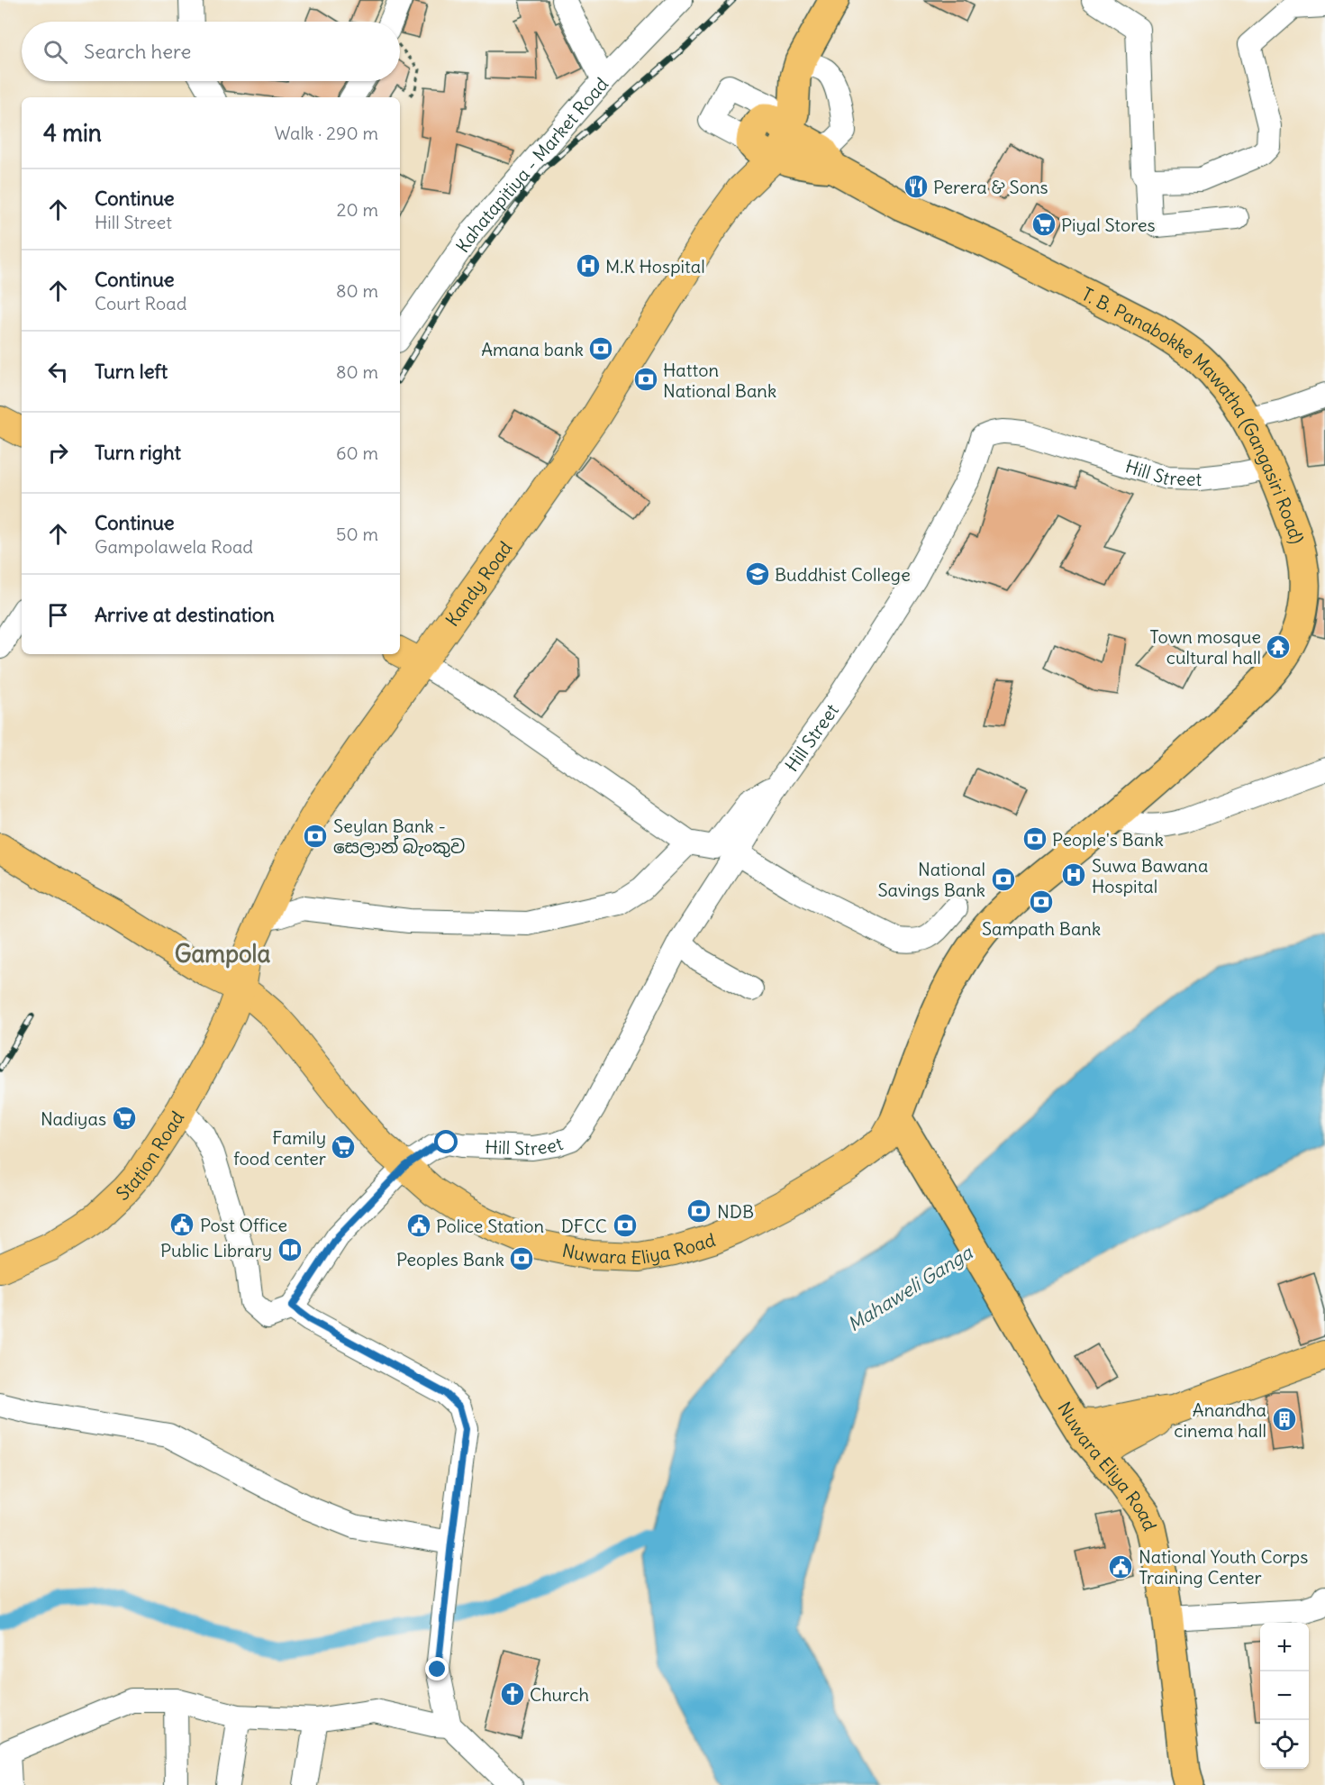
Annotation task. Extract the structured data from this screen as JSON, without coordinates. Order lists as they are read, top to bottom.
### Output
{
  "streets": {
    "highway": ["T. B. Panabokke Mawatha (Gangasiri Road)", "Kandy Road", "Nuwara Eliya Road"],
    "main road": ["Station Road"],
    "street": ["Kahatapitiya - Market Road", "Hill Street"]
  },
  "crossings": [
    ["T. B. Panabokke Mawatha (Gangasiri Road)", "Hill Street"],
    ["T. B. Panabokke Mawatha (Gangasiri Road)", "Kandy Road"],
    ["T. B. Panabokke Mawatha (Gangasiri Road)", "Nuwara Eliya Road"],
    ["Hill Street", "Nuwara Eliya Road"],
    ["Kandy Road", "Station Road"],
    ["Kandy Road", "Nuwara Eliya Road"],
    ["Station Road", "Nuwara Eliya Road"]
  ],
  "districts": ["Gampola"],
  "water": ["Mahaweli Ganga"],
  "places": {
    "restaurant": ["Perera & Sons"],
    "supermarket": ["Piyal Stores", "Nadiyas", "Family food center"],
    "hospital": ["M.K Hospital", "Suwa Bawana Hospital"],
    "bank": [
      "Amana bank",
      "Hatton National Bank",
      "Seylan Bank - සෙලාන් බැංකුව",
      "People's Bank",
      "National Savings Bank",
      "Sampath Bank",
      "NDB",
      "DFCC",
      "Peoples Bank"
    ],
    "school or university": ["Buddhist College"],
    "temple": ["Town mosque cultural hall"],
    "public building": ["Post Office", "Police Station", "National Youth Corps Training Center"],
    "library": ["Public Library"],
    "building": ["Anandha cinema hall"],
    "church": ["Church"]
  },
  "page": {
    "search": "Search here",
    "heading": ["4 min", "Walk · 290 m"],
    "list": [
      ["Continue", "Hill Street", "20 m"],
      ["Continue", "Court Road", "80 m"],
      ["Turn left", "80 m"],
      ["Turn right", "60 m"],
      ["Continue", "Gampolawela Road", "50 m"],
      "Arrive at destination"
    ],
    "map_buttons": ["+", "−"]
  }
}
